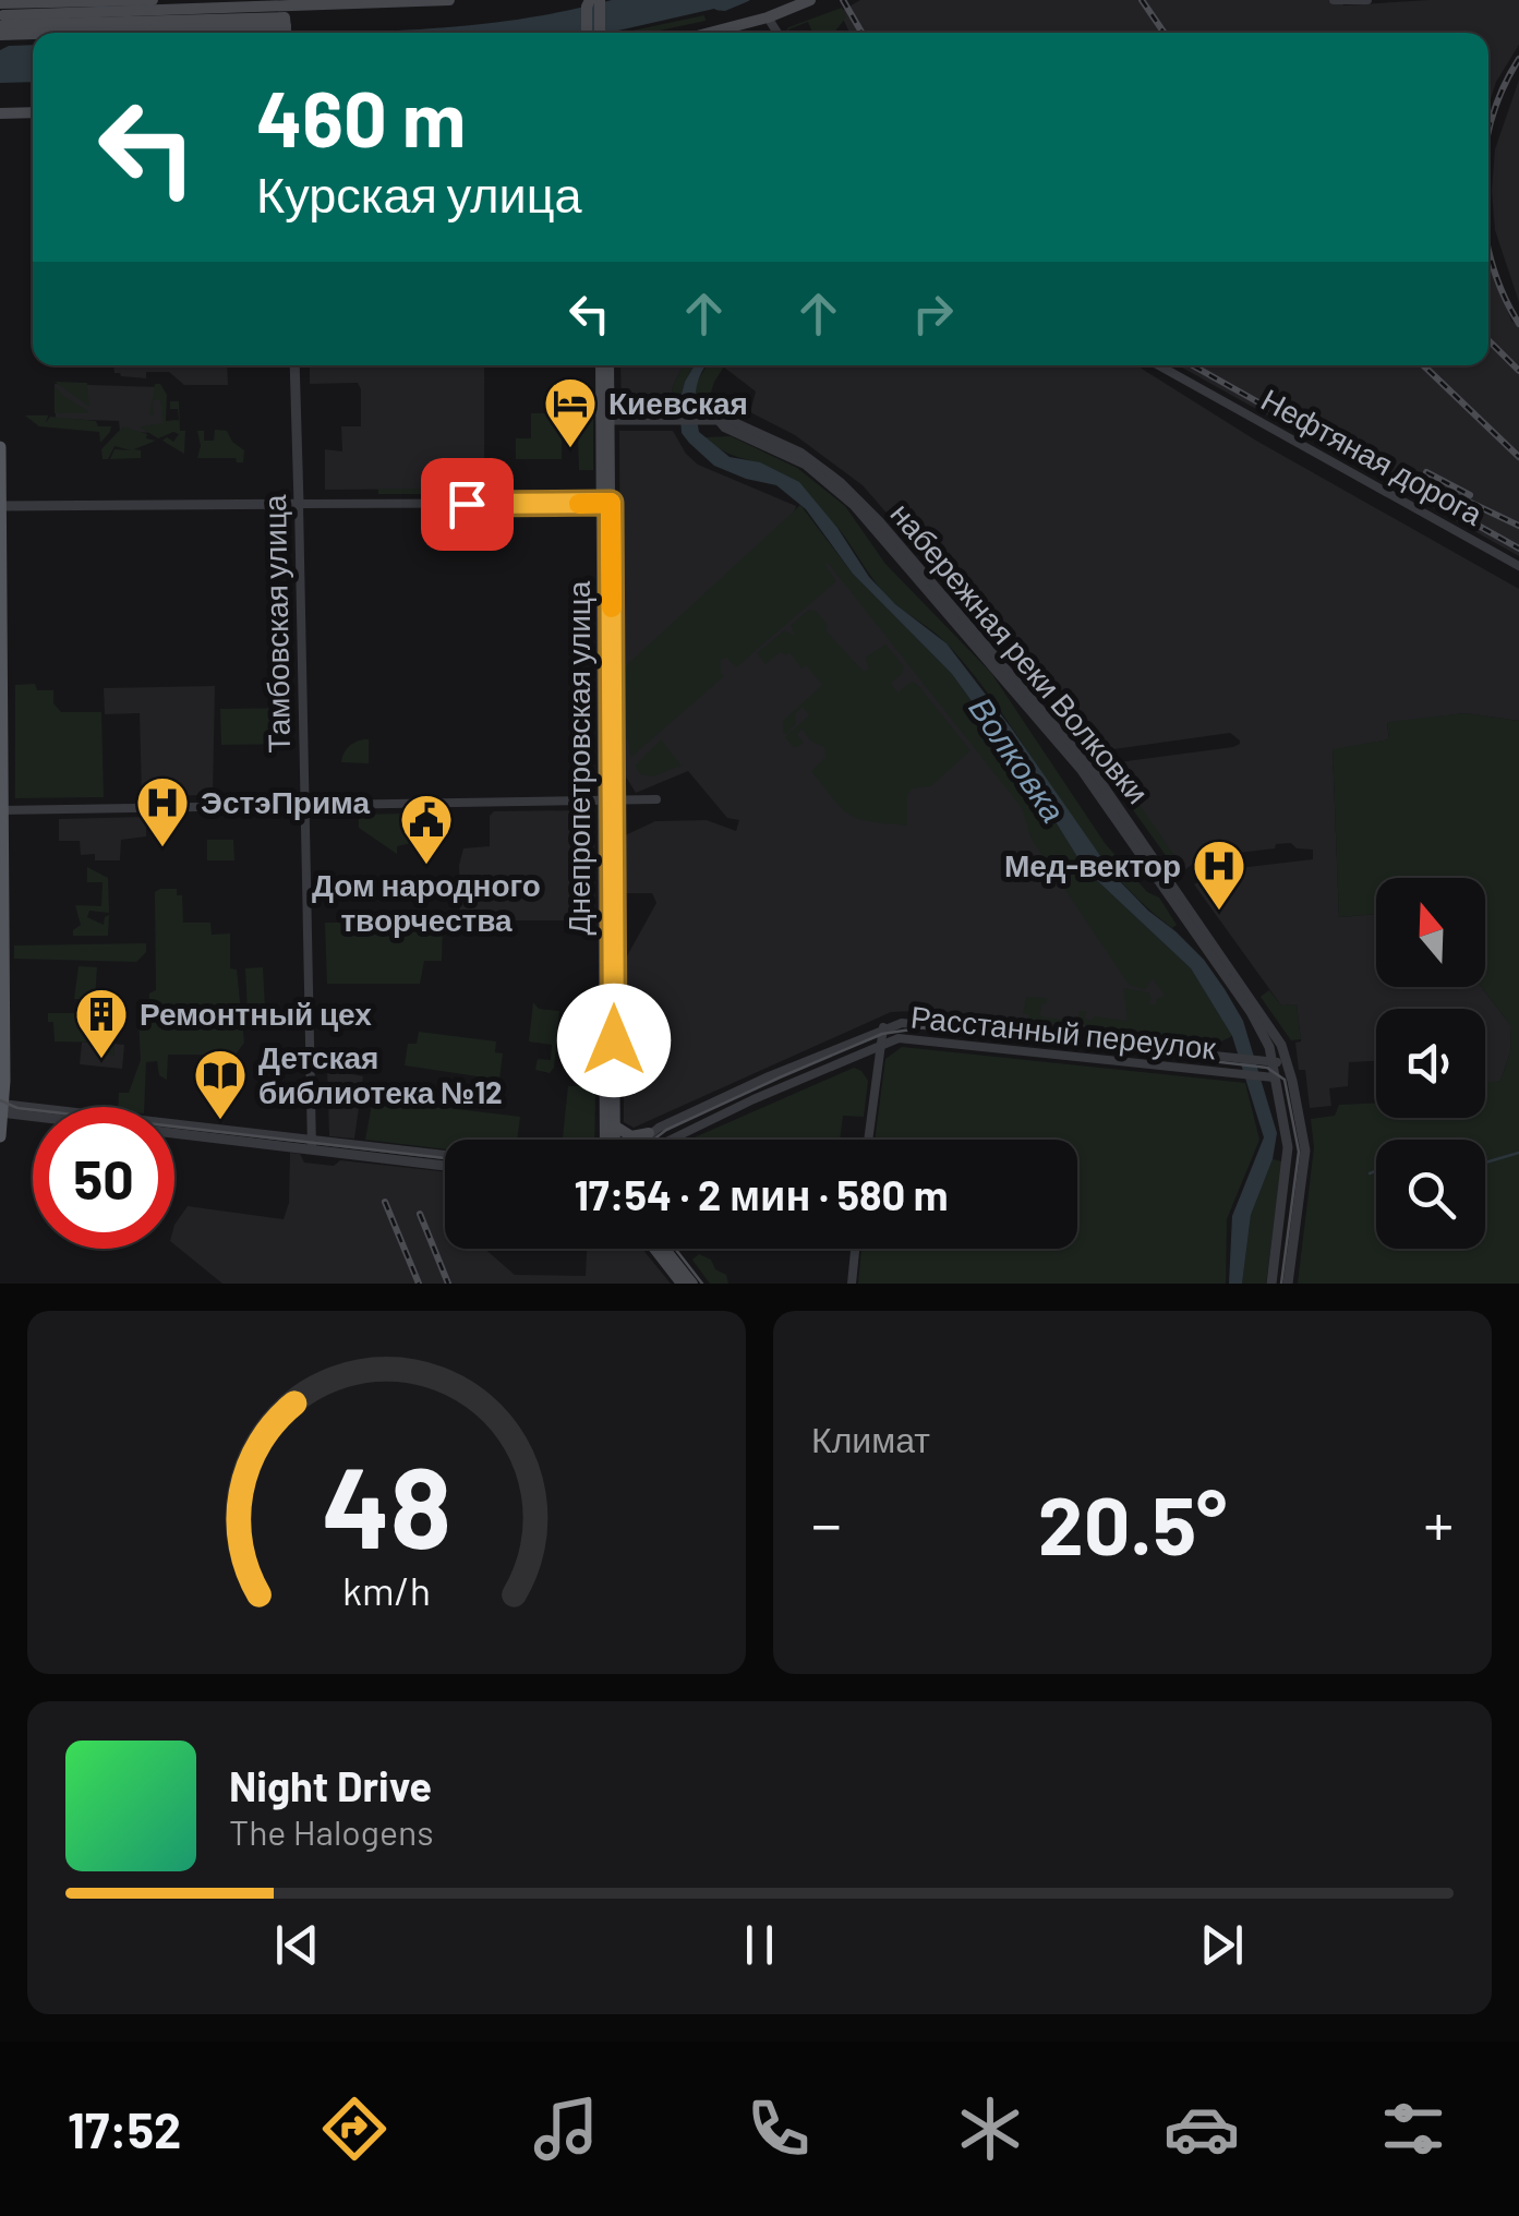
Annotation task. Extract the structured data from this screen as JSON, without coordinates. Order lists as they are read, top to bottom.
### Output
{
  "streets": {
    "main road": ["Днепропетровская улица"],
    "street": [
      "Нефтяная дорога",
      "Тамбовская улица",
      "набережная реки Волковки",
      "Расстанный переулок"
    ]
  },
  "crossings": [
    ["набережная реки Волковки", "Днепропетровская улица"],
    ["набережная реки Волковки", "Расстанный переулок"]
  ],
  "water": ["Волковка"],
  "places": {
    "hotel": ["Киевская"],
    "hospital": ["ЭстэПрима", "Мед-вектор"],
    "public building": ["Дом народного творчества"],
    "building": ["Ремонтный цех"],
    "library": ["Детская библиотека №12"]
  },
  "north": "top",
  "page": {
    "turn": ["460 m", "Курская улица"],
    "limit": "50",
    "trip": "17:54 · 2 мин · 580 m",
    "tile": "Климат",
    "heat": ["−", "20.5°", "+"],
    "song": ["Night Drive", "The Halogens"],
    "tabs": "17:52",
    "gauge": ["48", "km/h"]
  }
}
